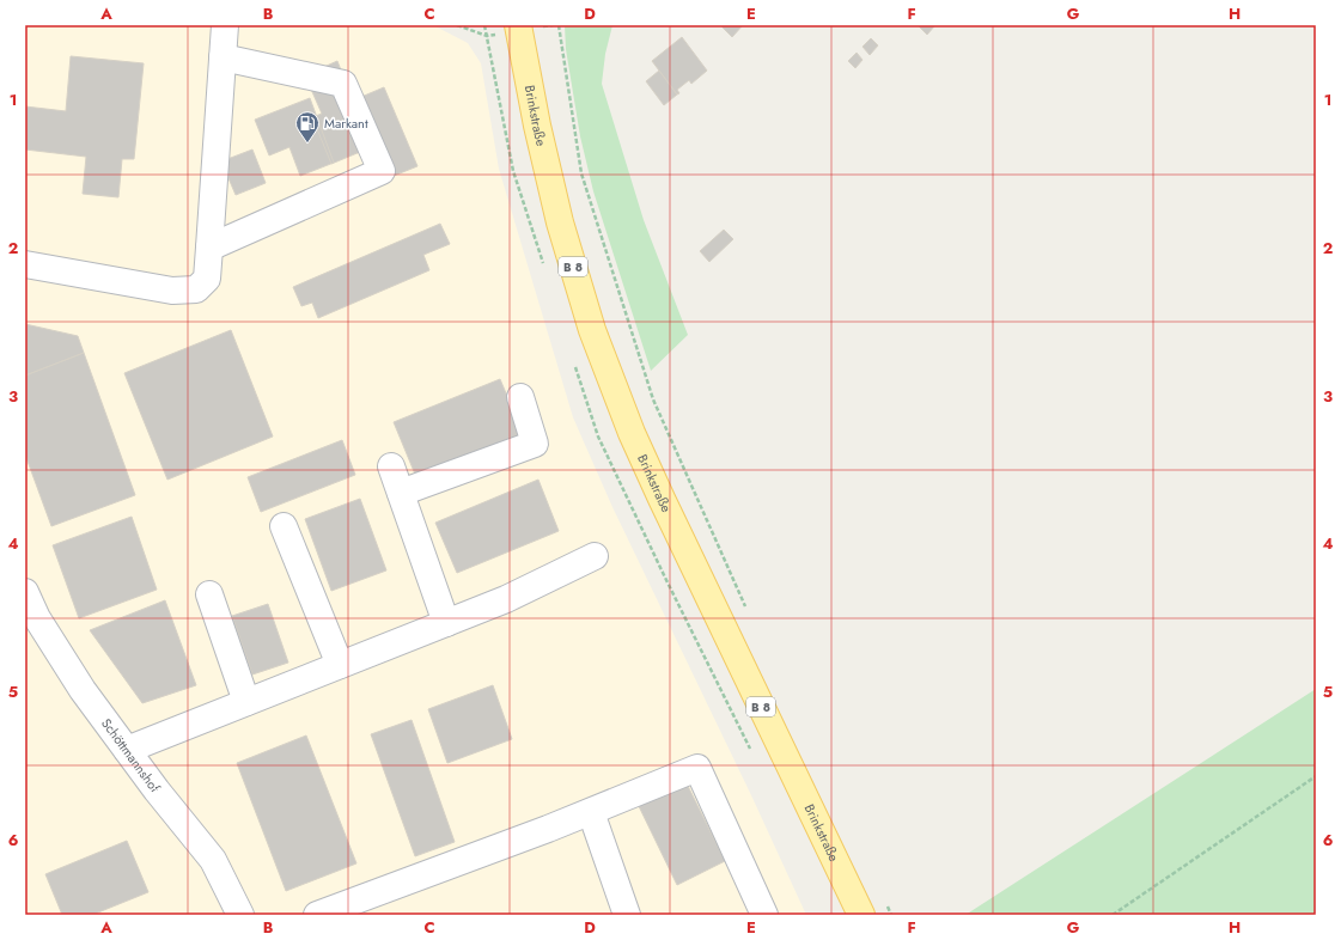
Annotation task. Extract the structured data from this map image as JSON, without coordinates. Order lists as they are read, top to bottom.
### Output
{
  "streets": {
    "main road": ["Brinkstraße", "B 8"],
    "street": ["Schöttmannshof"]
  },
  "places": {
    "fuel station": ["Markant"]
  },
  "grid": {
    "columns": [
      "A",
      "B",
      "C",
      "D",
      "E",
      "F",
      "G",
      "H"
    ],
    "rows": [
      "1",
      "2",
      "3",
      "4",
      "5",
      "6"
    ]
  }
}
